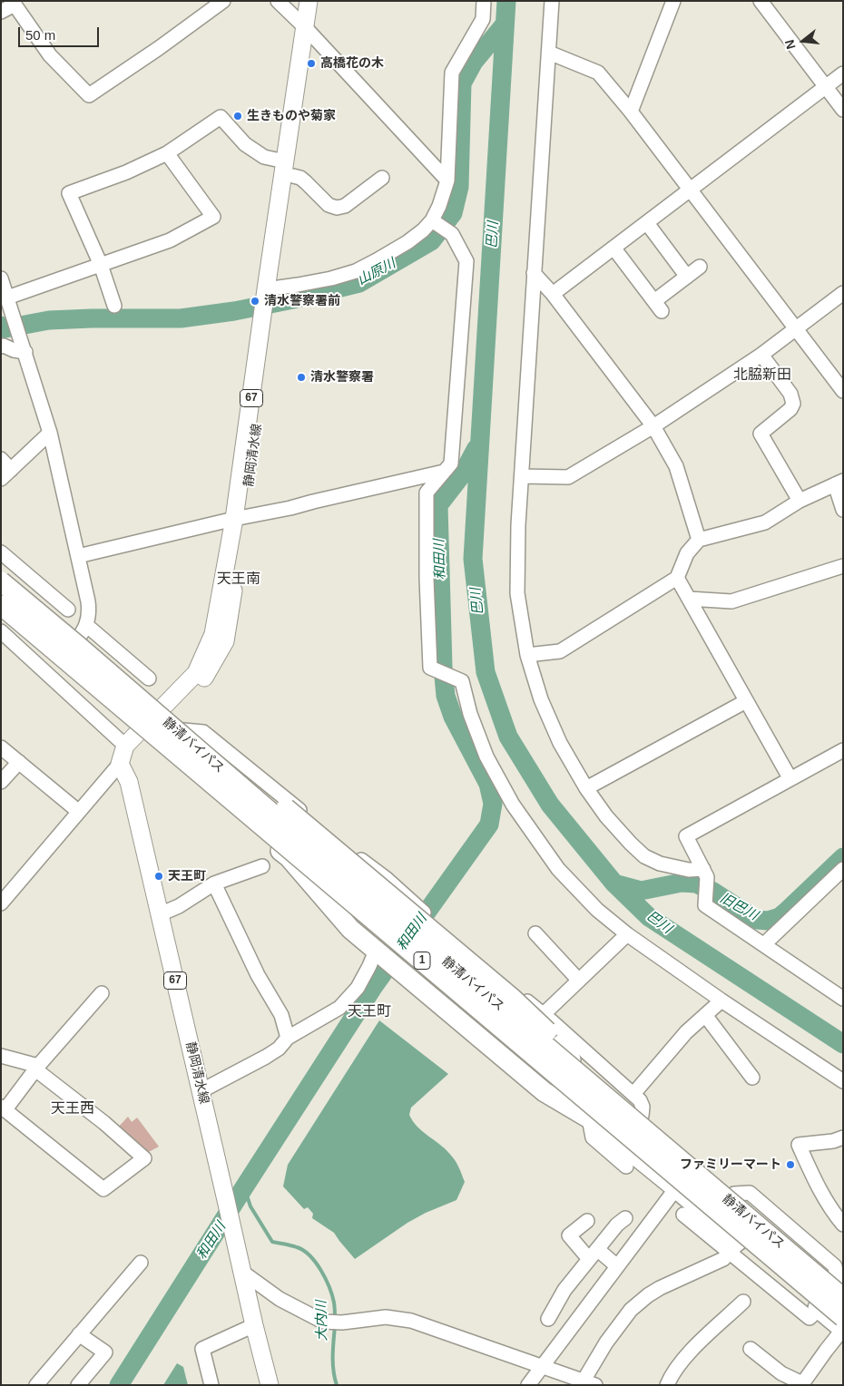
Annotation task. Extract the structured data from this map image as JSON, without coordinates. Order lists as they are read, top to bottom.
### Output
{
  "streets": {
    "highway": ["静清バイパス", "1"],
    "main road": ["67", "静岡清水線"]
  },
  "districts": [
    "北脇新田",
    "天王南",
    "天王町",
    "天王西"
  ],
  "water": [
    "巴川",
    "山原川",
    "和田川",
    "旧巴川",
    "大内川"
  ],
  "places": [
    "高橋花の木",
    "生きものや菊家",
    "清水警察署前",
    "清水警察署",
    "天王町",
    "ファミリーマート"
  ],
  "scale_bar": "50 m",
  "north": "left"
}
